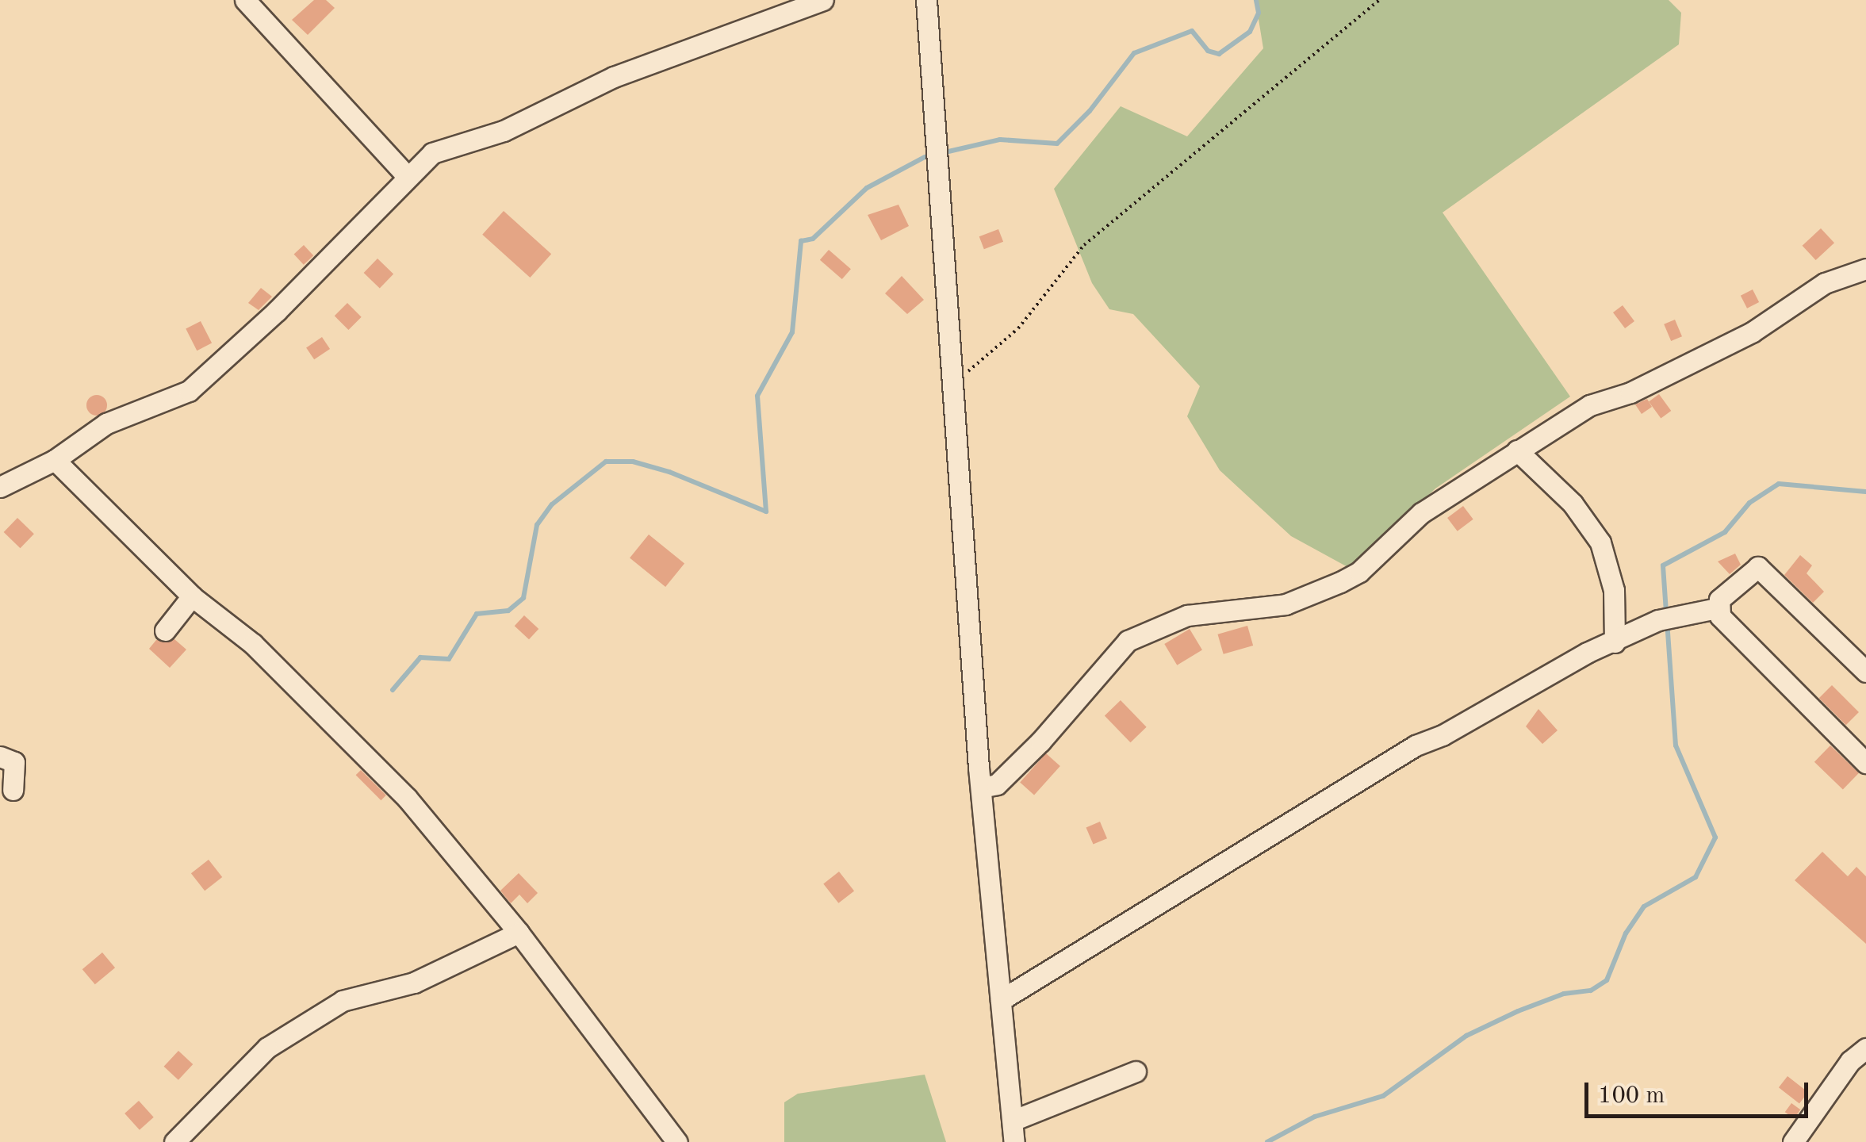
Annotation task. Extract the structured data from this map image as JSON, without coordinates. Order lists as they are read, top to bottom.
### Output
{
  "scale_bar": "100 m"
}
